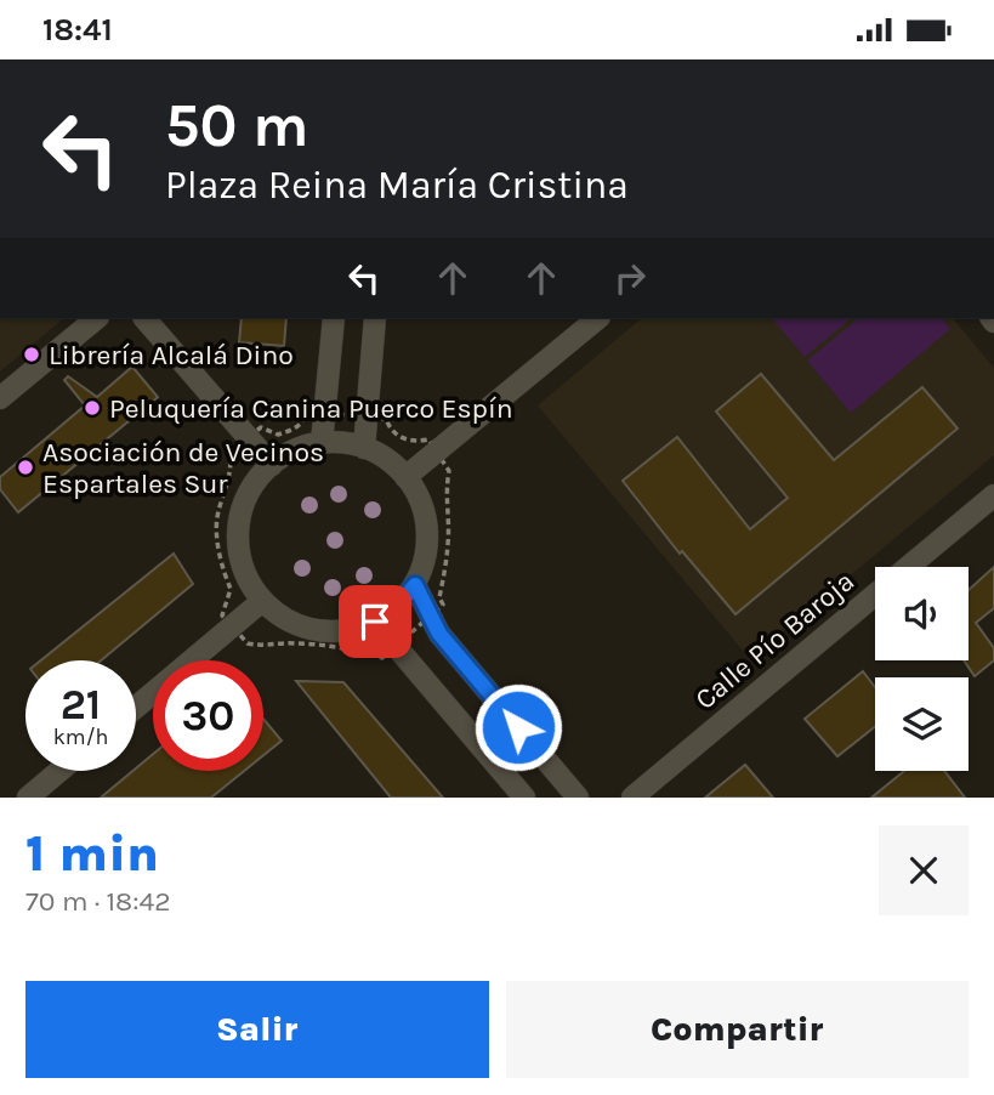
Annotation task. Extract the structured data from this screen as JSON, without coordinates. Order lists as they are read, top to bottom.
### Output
{
  "streets": {
    "street": ["Calle Pío Baroja"]
  },
  "places": ["Librería Alcalá Dino", "Peluquería Canina Puerco Espín", "Asociación de Vecinos Espartales Sur"],
  "page": {
    "status": "18:41",
    "turn": ["50 m", "Plaza Reina María Cristina"],
    "speed": "21 km/h",
    "limit": "30",
    "heading": ["1 min", "70 m · 18:42"],
    "buttons": ["Salir", "Compartir"]
  }
}
